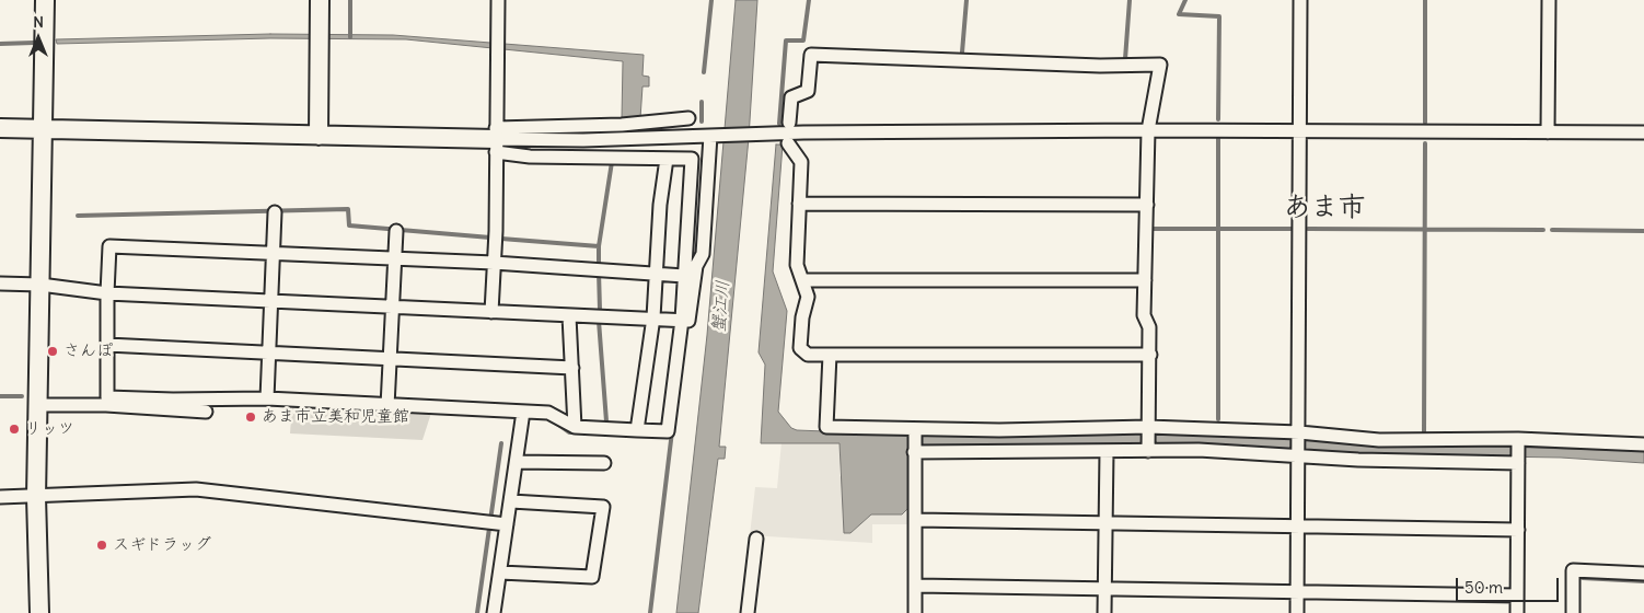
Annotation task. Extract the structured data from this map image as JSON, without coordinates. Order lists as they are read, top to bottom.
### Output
{
  "districts": ["あま市"],
  "water": ["蟹江川"],
  "places": [
    "さんぽ",
    "あま市立美和児童館",
    "リッツ",
    "スギドラッグ"
  ],
  "scale_bar": "50 m",
  "north": "top"
}
